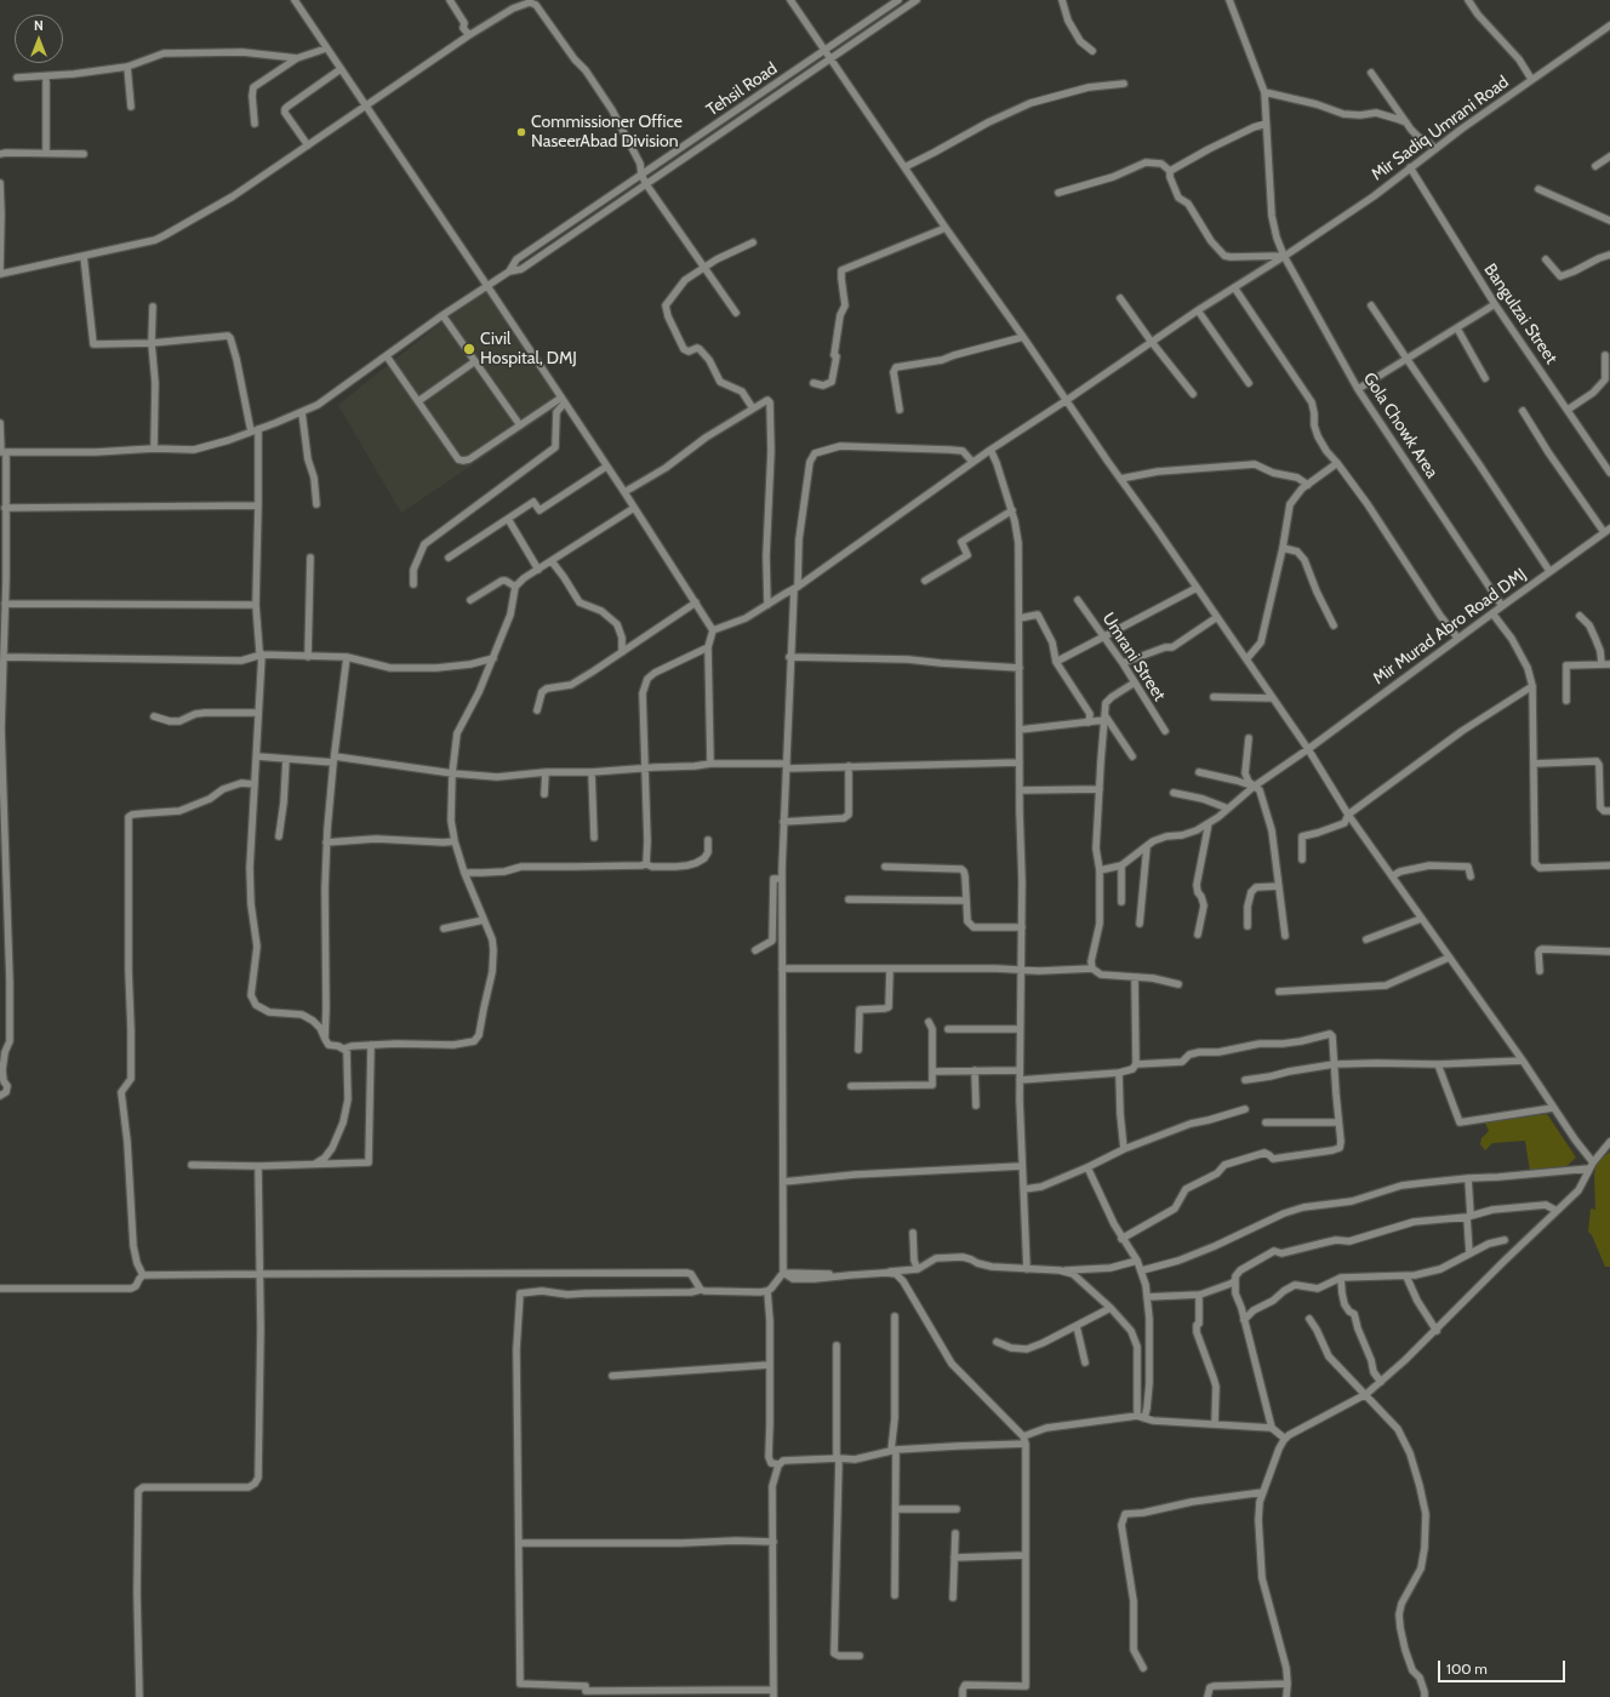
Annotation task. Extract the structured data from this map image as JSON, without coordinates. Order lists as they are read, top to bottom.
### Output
{
  "streets": {
    "street": [
      "Tehsil Road",
      "Mir Sadiq Umrani Road",
      "Bangulzai Street",
      "Gola Chowk Area",
      "Mir Murad Abro Road DMJ",
      "Umrani Street"
    ]
  },
  "crossings": [
    ["Mir Sadiq Umrani Road", "Bangulzai Street"],
    ["Mir Sadiq Umrani Road", "Gola Chowk Area"],
    ["Gola Chowk Area", "Mir Murad Abro Road DMJ"]
  ],
  "places": ["Commissioner Office NaseerAbad Division", "Civil Hospital, DMJ"],
  "scale_bar": "100 m",
  "north": "top"
}
